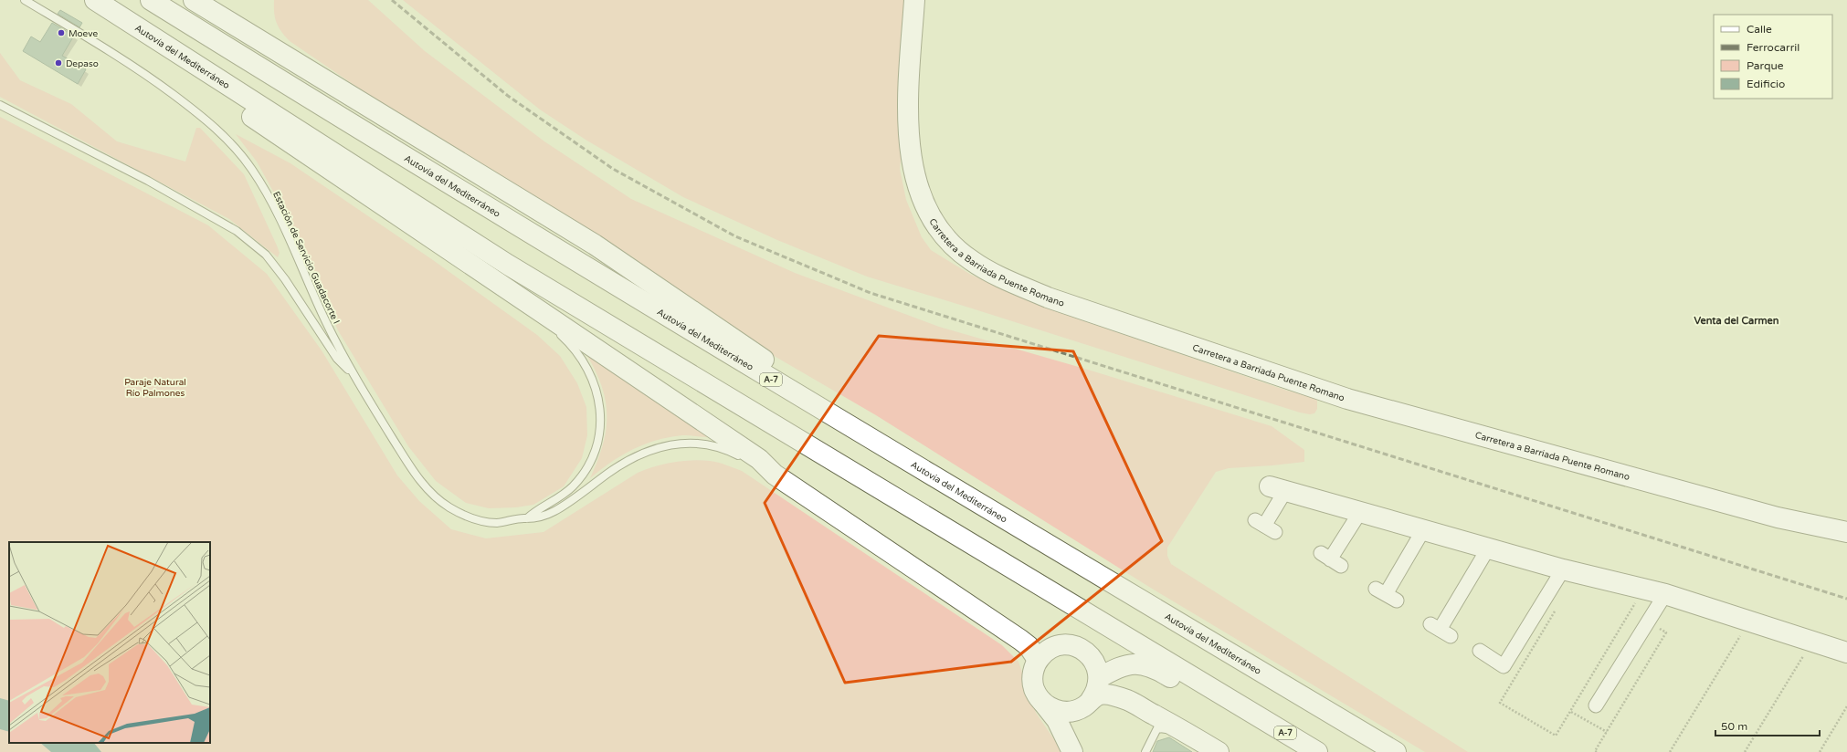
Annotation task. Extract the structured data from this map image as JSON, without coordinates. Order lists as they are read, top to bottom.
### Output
{
  "streets": {
    "main road": ["Autovía del Mediterráneo", "Carretera a Barriada Puente Romano", "A-7"],
    "lane": ["Estación de Servicio Guadacorte I"]
  },
  "districts": ["Venta del Carmen"],
  "parks": ["Paraje Natural Río Palmones"],
  "places": ["Moeve", "Depaso"],
  "legend": [
    "Calle",
    "Ferrocarril",
    "Parque",
    "Edificio"
  ],
  "scale_bar": "50 m"
}
